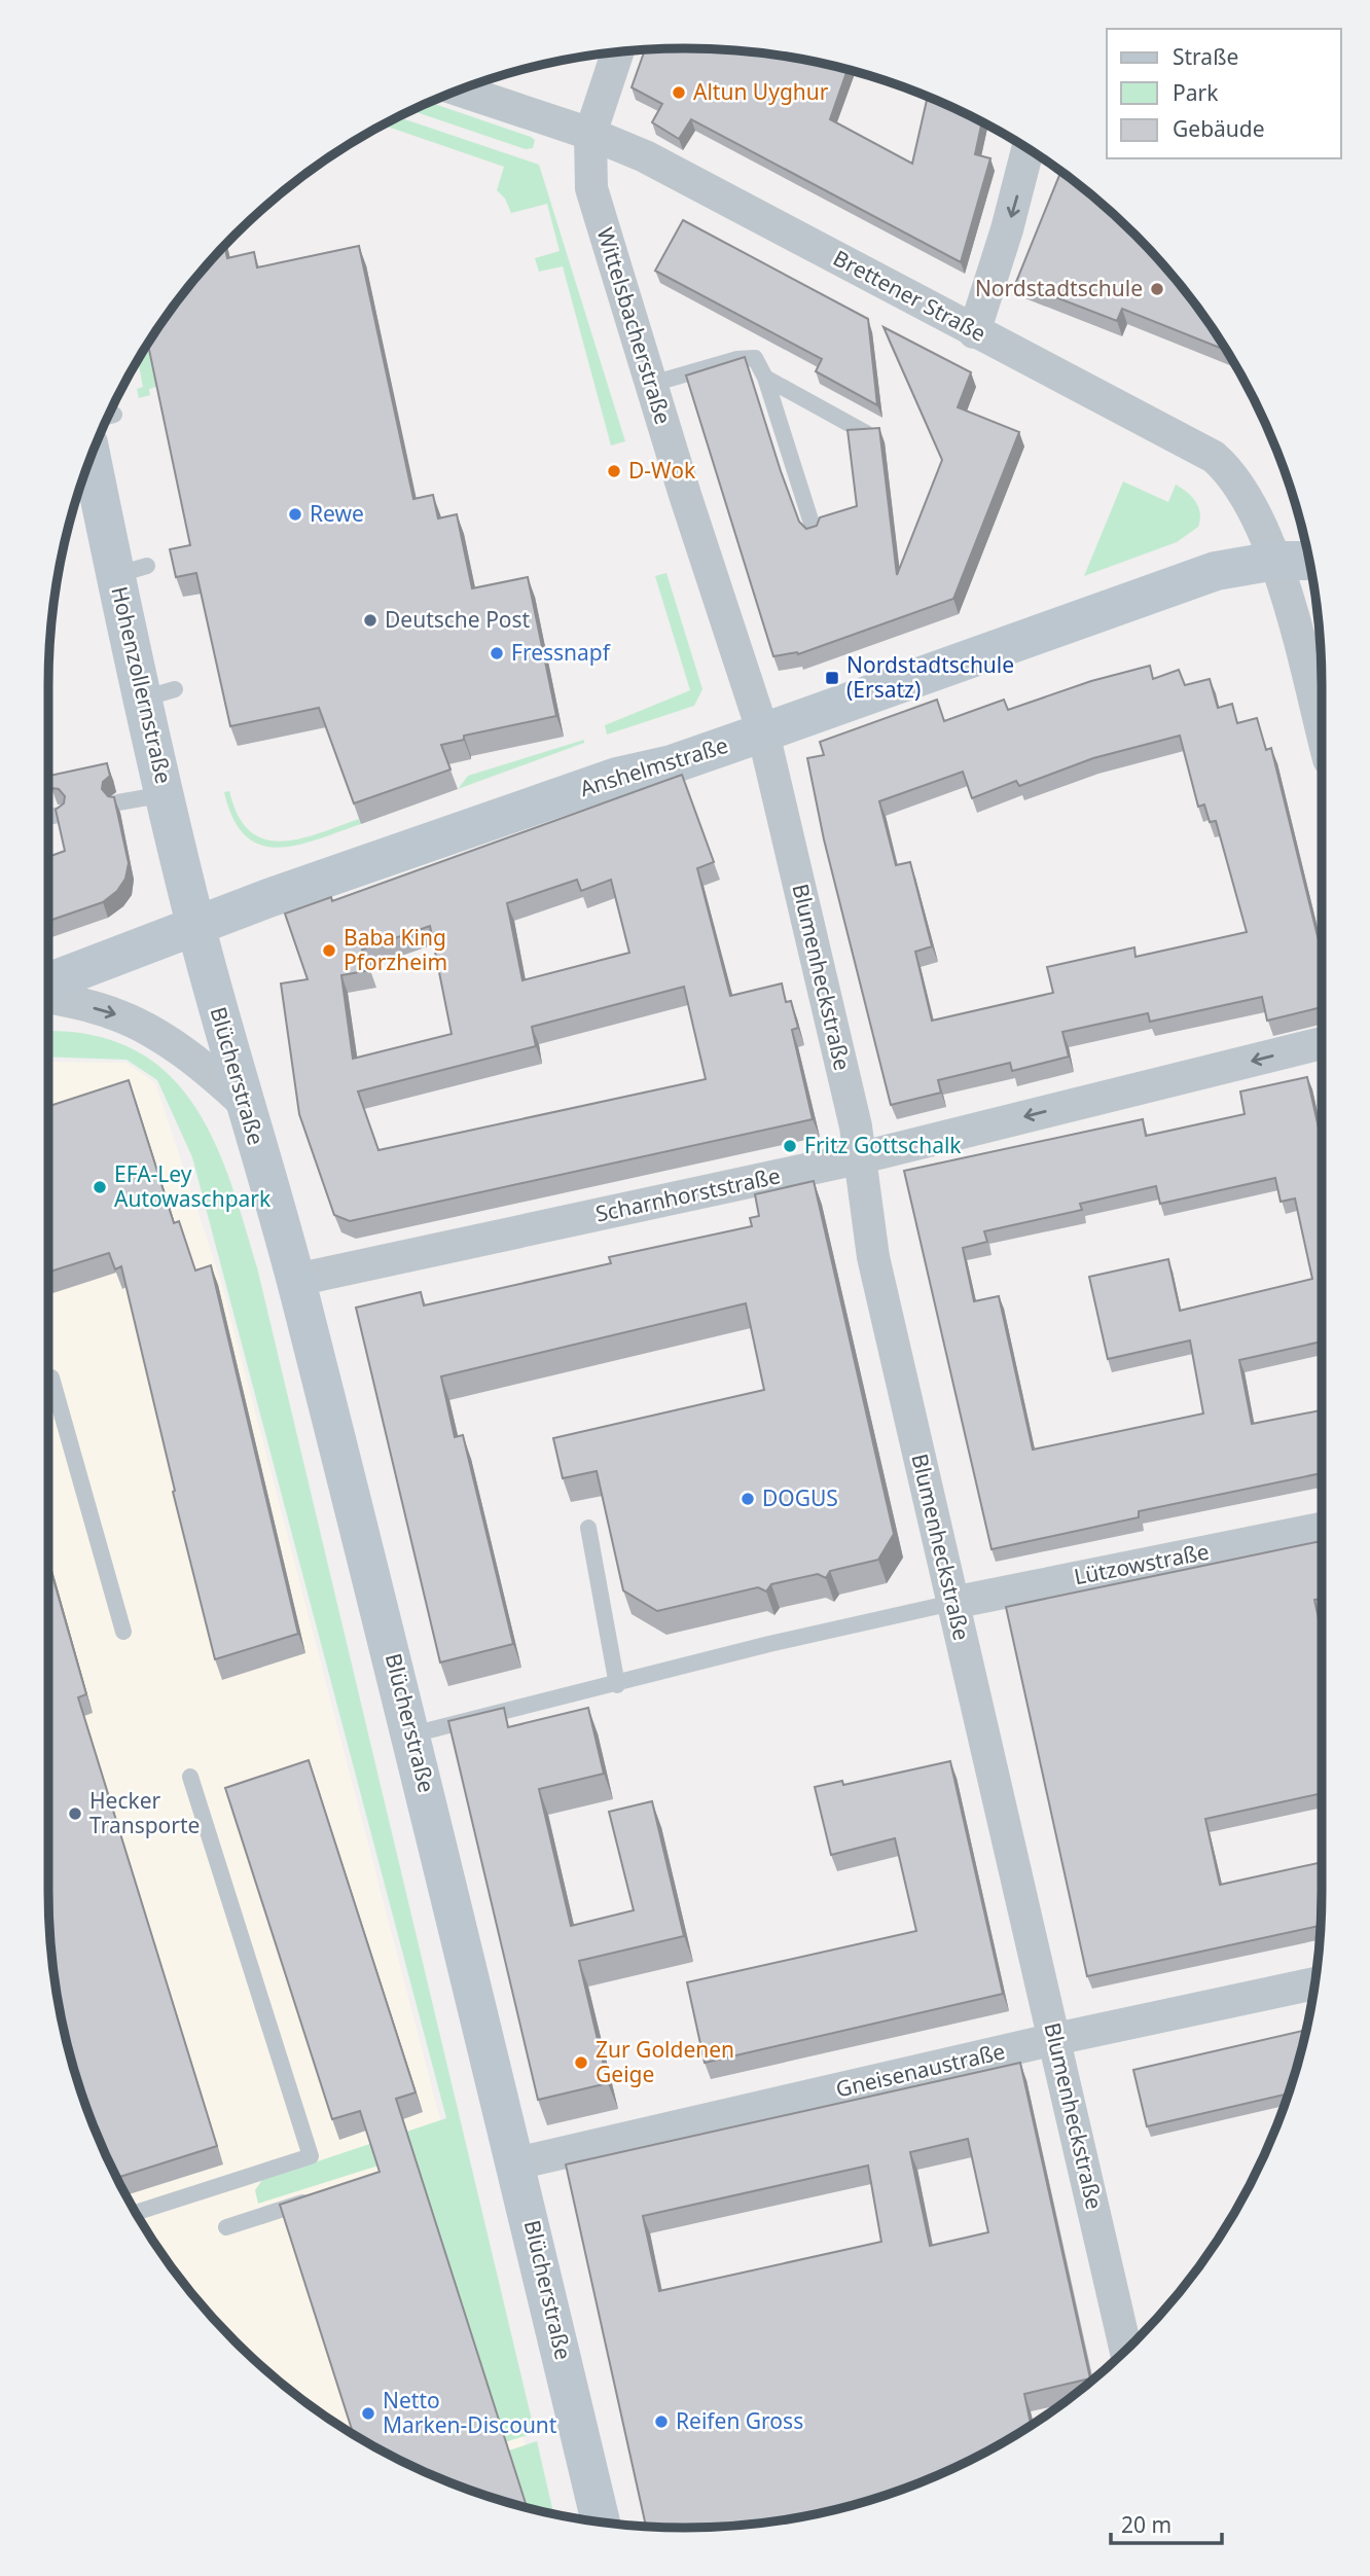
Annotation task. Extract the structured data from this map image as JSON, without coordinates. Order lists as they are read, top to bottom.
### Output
{
  "streets": {
    "main road": ["Hohenzollernstraße", "Anshelmstraße", "Blücherstraße"],
    "street": [
      "Brettener Straße",
      "Wittelsbacherstraße",
      "Blumenheckstraße",
      "Scharnhorststraße",
      "Lützowstraße",
      "Gneisenaustraße"
    ]
  },
  "crossings": [
    ["Brettener Straße", "Wittelsbacherstraße"],
    ["Brettener Straße", "Anshelmstraße"],
    ["Wittelsbacherstraße", "Anshelmstraße"],
    ["Wittelsbacherstraße", "Blumenheckstraße"],
    ["Hohenzollernstraße", "Anshelmstraße"],
    ["Hohenzollernstraße", "Blücherstraße"],
    ["Anshelmstraße", "Blumenheckstraße"],
    ["Anshelmstraße", "Blücherstraße"],
    ["Blumenheckstraße", "Scharnhorststraße"],
    ["Blumenheckstraße", "Lützowstraße"],
    ["Blumenheckstraße", "Gneisenaustraße"],
    ["Blücherstraße", "Scharnhorststraße"],
    ["Blücherstraße", "Gneisenaustraße"]
  ],
  "one_way": ["Scharnhorststraße"],
  "places": {
    "other": [
      "Altun Uyghur",
      "Nordstadtschule",
      "D-Wok",
      "Rewe",
      "Deutsche Post",
      "Fressnapf",
      "Baba King Pforzheim",
      "Fritz Gottschalk",
      "EFA-Ley Autowaschpark",
      "DOGUS",
      "Hecker Transporte",
      "Zur Goldenen Geige",
      "Netto Marken-Discount",
      "Reifen Gross"
    ],
    "transit": ["Nordstadtschule (Ersatz)"]
  },
  "legend": ["Straße", "Park", "Gebäude"],
  "scale_bar": "20 m"
}
